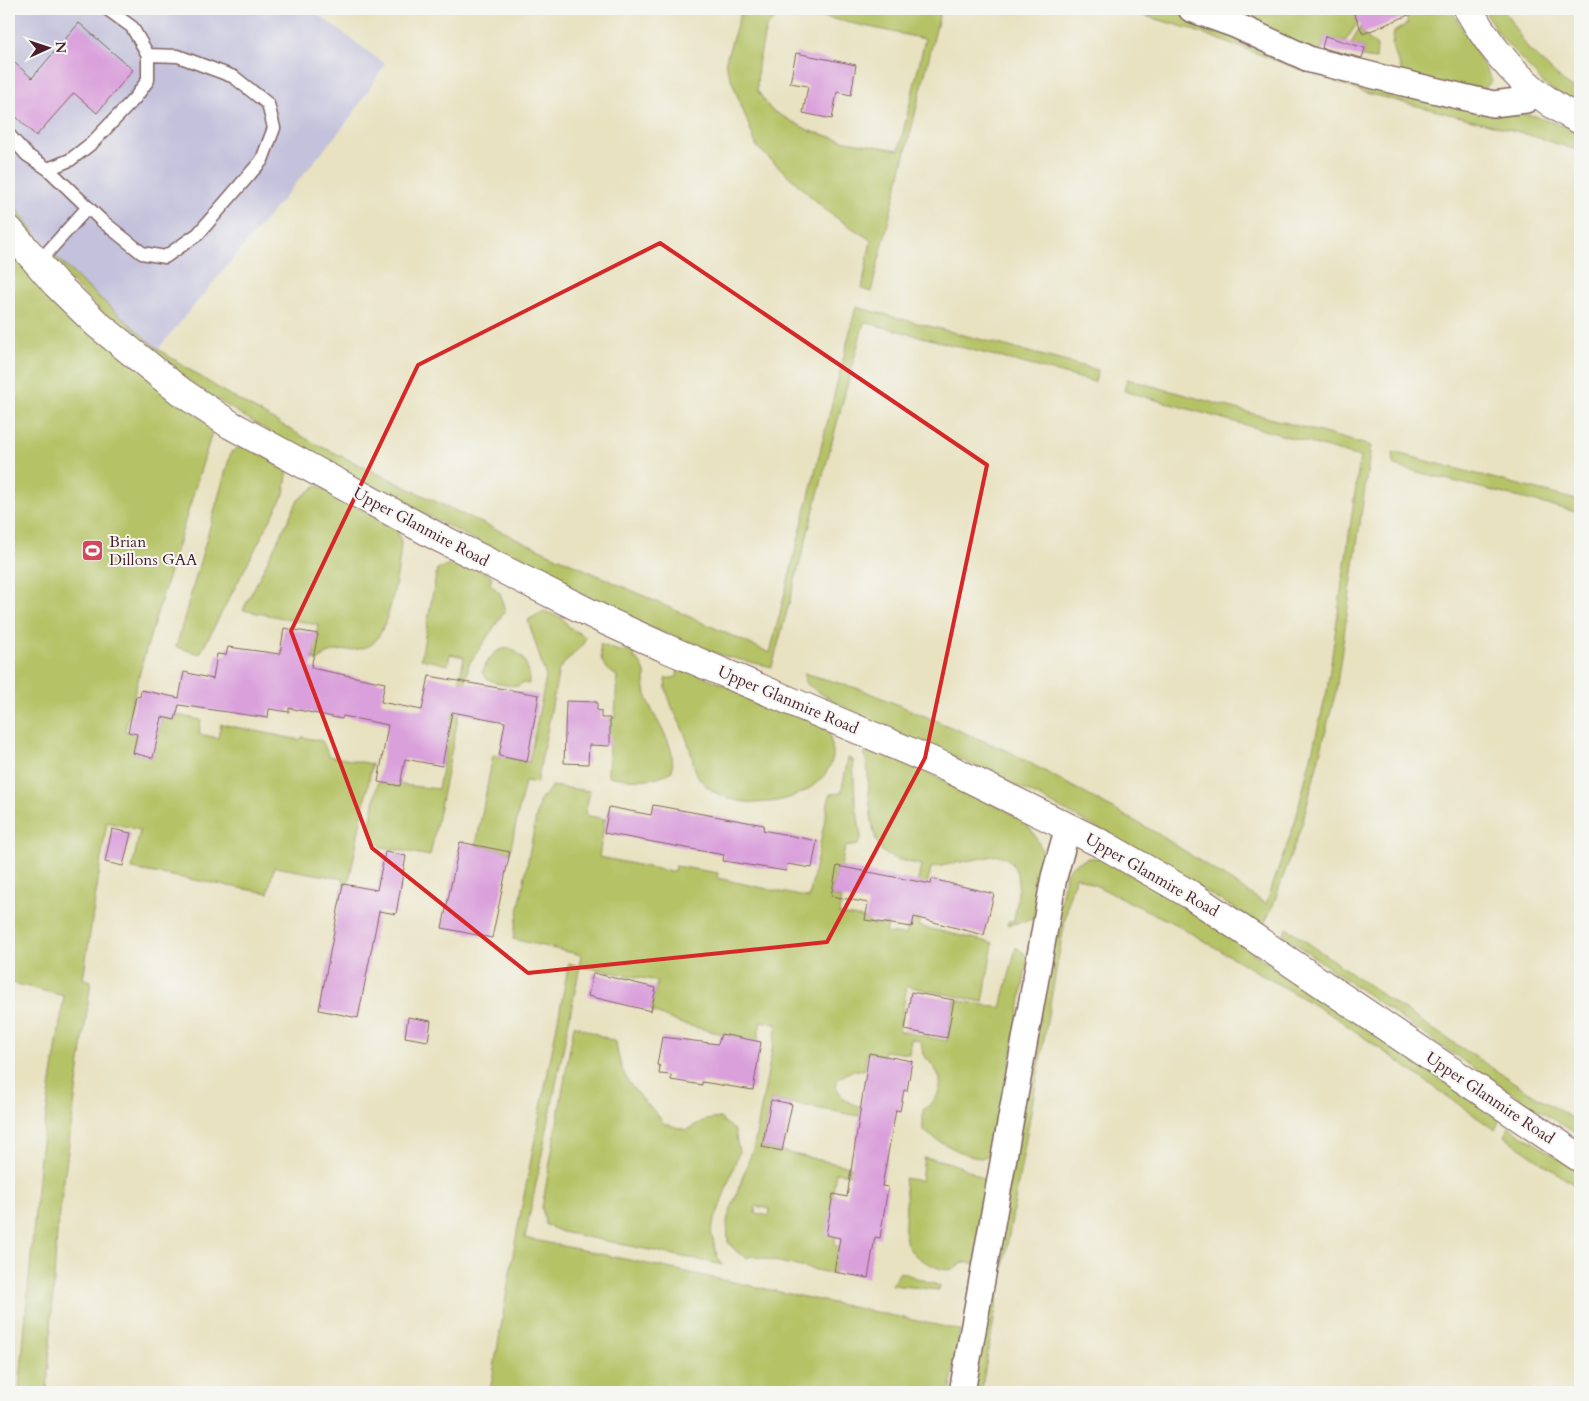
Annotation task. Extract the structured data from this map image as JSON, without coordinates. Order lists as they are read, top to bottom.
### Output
{
  "streets": {
    "main road": ["Upper Glanmire Road"]
  },
  "places": {
    "sports": ["Brian Dillons GAA"]
  },
  "north": "right"
}
